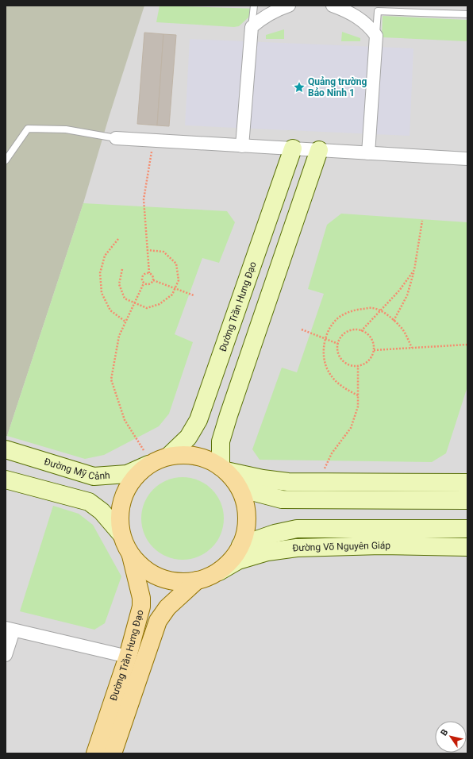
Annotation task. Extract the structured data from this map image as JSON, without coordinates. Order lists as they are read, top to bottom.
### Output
{
  "streets": {
    "main road": ["Đường Trần Hưng Đạo", "Đường Mỹ Cảnh", "Đường Võ Nguyên Giáp"]
  },
  "places": {
    "place": ["Quảng trường Bảo Ninh 1"]
  },
  "north": "top left"
}
